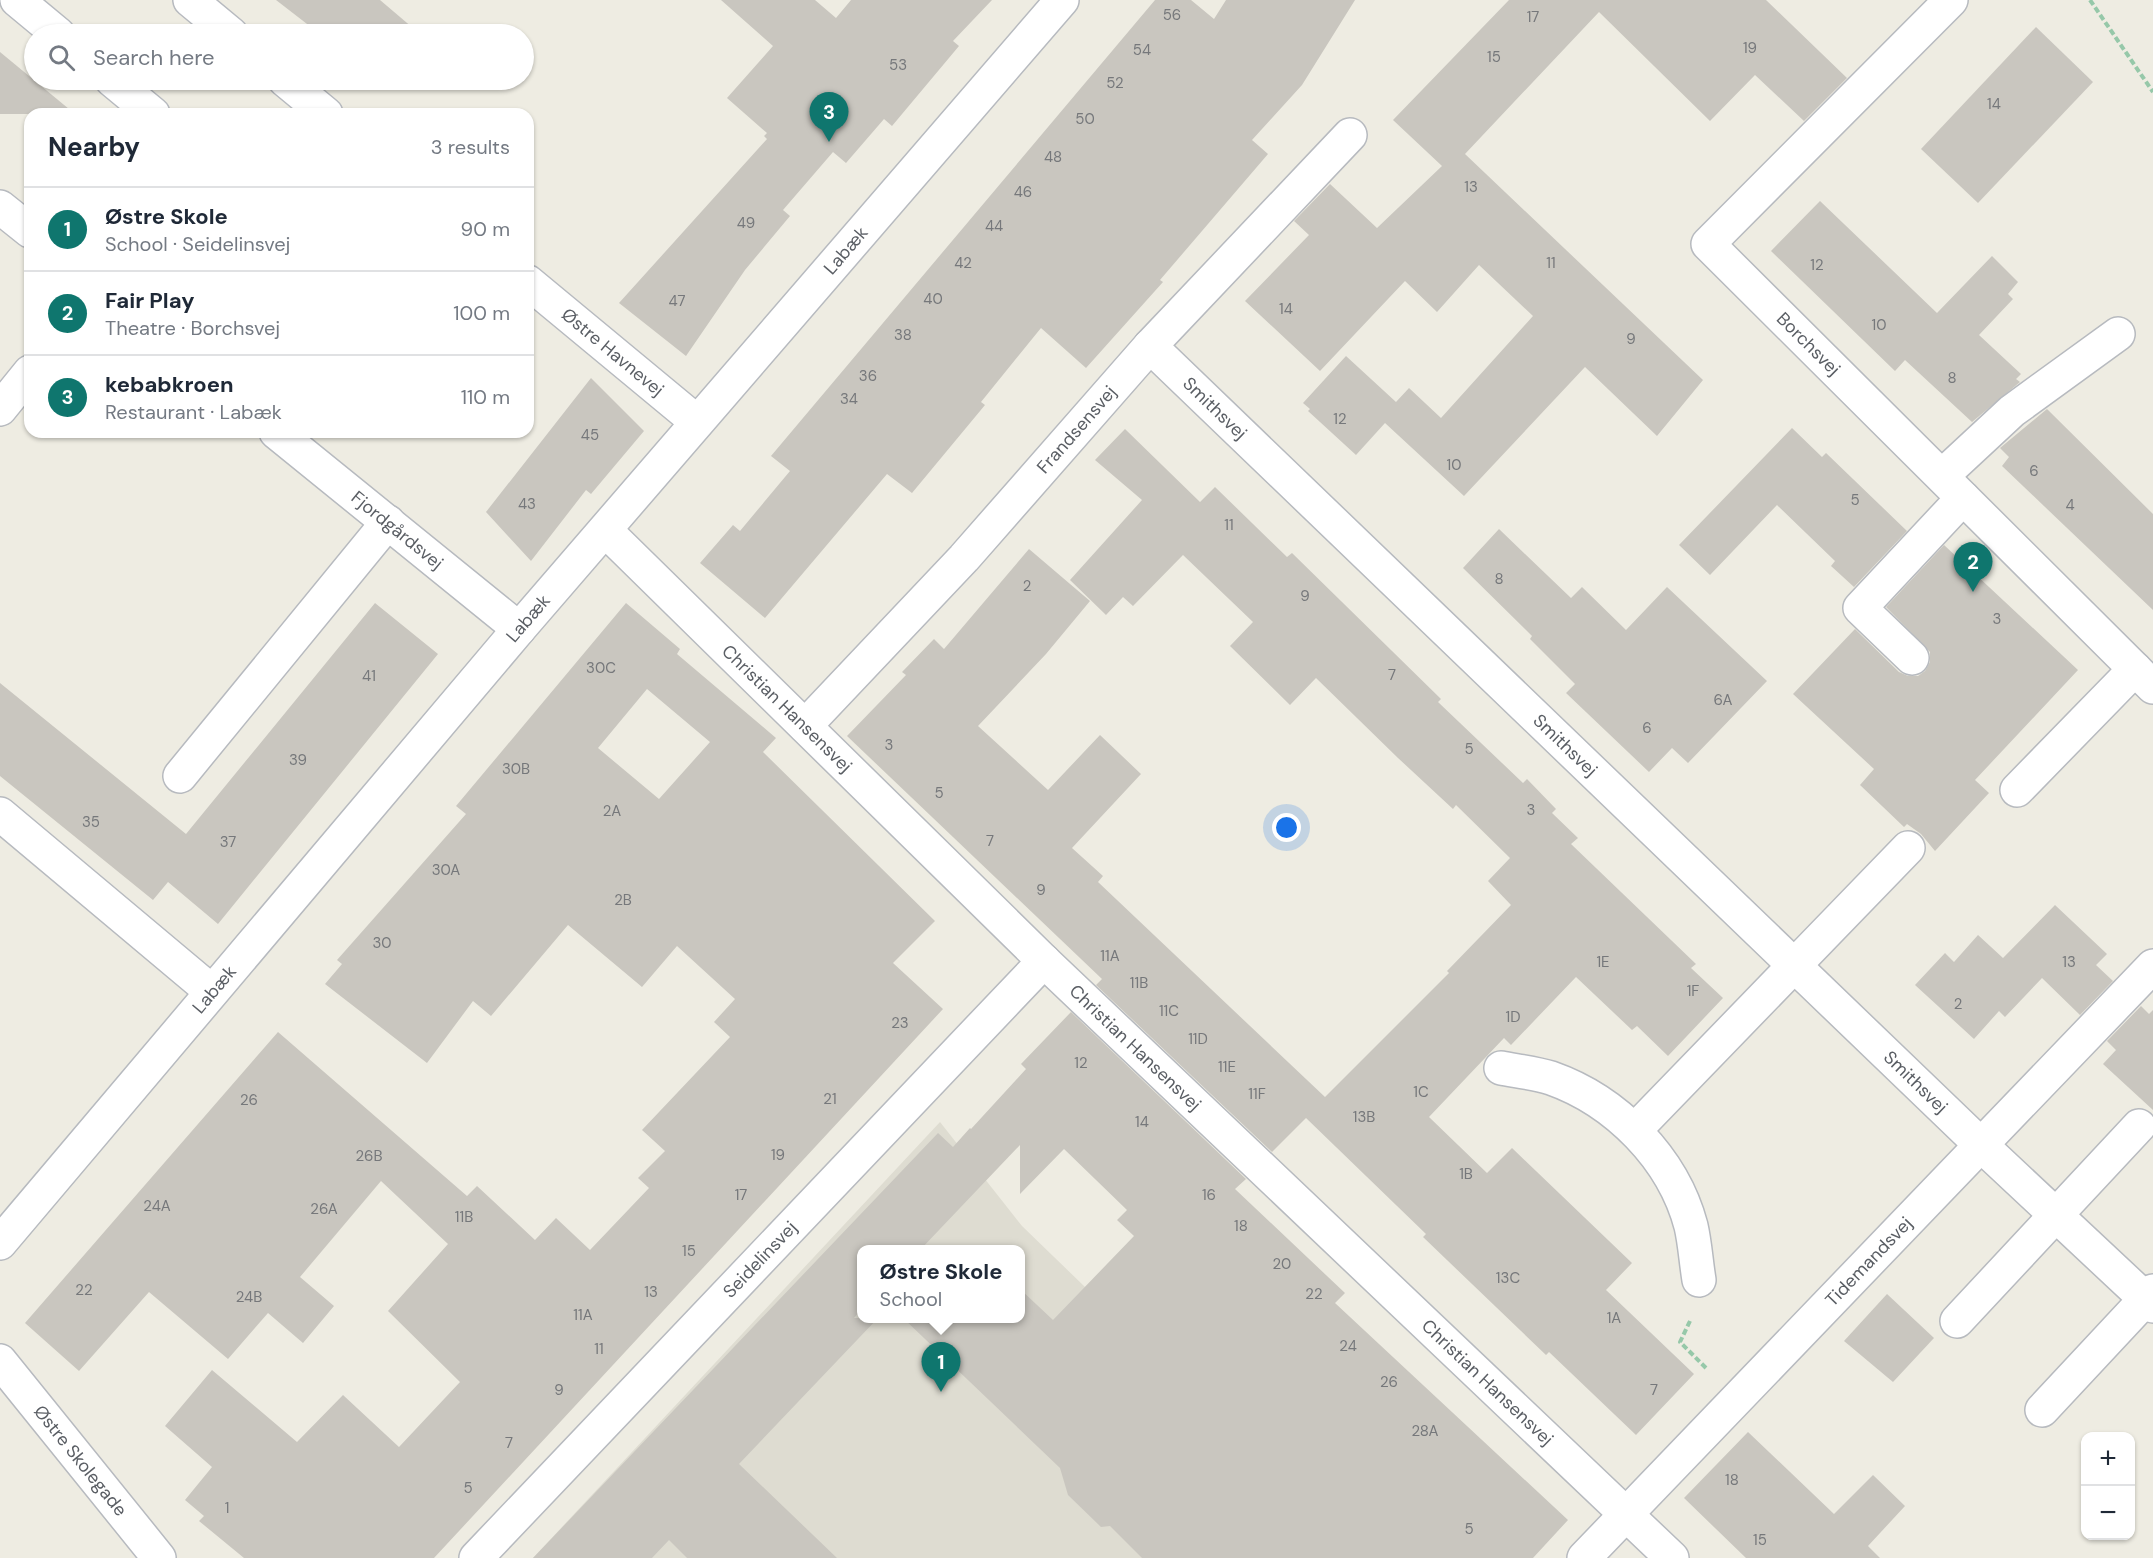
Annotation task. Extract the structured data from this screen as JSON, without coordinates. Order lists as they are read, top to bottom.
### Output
{
  "streets": {
    "street": [
      "Labæk",
      "Borchsvej",
      "Østre Havnevej",
      "Smithsvej",
      "Frandsensvej",
      "Fjordgårdsvej",
      "Christian Hansensvej",
      "Seidelinsvej",
      "Tidemandsvej",
      "Østre Skolegade"
    ]
  },
  "crossings": [
    ["Labæk", "Østre Havnevej"],
    ["Labæk", "Fjordgårdsvej"],
    ["Labæk", "Christian Hansensvej"],
    ["Smithsvej", "Frandsensvej"],
    ["Smithsvej", "Tidemandsvej"],
    ["Frandsensvej", "Christian Hansensvej"],
    ["Christian Hansensvej", "Seidelinsvej"],
    ["Christian Hansensvej", "Tidemandsvej"]
  ],
  "house_numbers": [
    "56",
    "17",
    "19",
    "54",
    "15",
    "53",
    "52",
    "14",
    "50",
    "48",
    "13",
    "46",
    "49",
    "44",
    "42",
    "11",
    "12",
    "40",
    "47",
    "14",
    "10",
    "38",
    "9",
    "36",
    "8",
    "34",
    "12",
    "45",
    "10",
    "6",
    "5",
    "43",
    "4",
    "11",
    "8",
    "2",
    "9",
    "3",
    "30C",
    "7",
    "41",
    "6A",
    "6",
    "3",
    "5",
    "39",
    "30B",
    "5",
    "3",
    "2A",
    "35",
    "7",
    "37",
    "30A",
    "9",
    "2B",
    "30",
    "11A",
    "1E",
    "13",
    "11B",
    "1F",
    "2",
    "11C",
    "1D",
    "23",
    "11D",
    "12",
    "11E",
    "1C",
    "11F",
    "21",
    "26",
    "13B",
    "14",
    "19",
    "26B",
    "1B",
    "17",
    "16",
    "24A",
    "26A",
    "11B",
    "18",
    "15",
    "20",
    "13C",
    "22",
    "13",
    "22",
    "24B",
    "11A",
    "1A",
    "24",
    "11",
    "26",
    "9",
    "7",
    "28A",
    "7",
    "18",
    "5",
    "1",
    "5",
    "15"
  ],
  "page": {
    "search": "Search here",
    "pins": ["3", "2", "1"],
    "heading": ["Nearby", "3 results"],
    "list": [
      {
        "mark": "1",
        "name": "Østre Skole",
        "note": "School · Seidelinsvej",
        "value": "90 m"
      },
      {
        "mark": "2",
        "name": "Fair Play",
        "note": "Theatre · Borchsvej",
        "value": "100 m"
      },
      {
        "mark": "3",
        "name": "kebabkroen",
        "note": "Restaurant · Labæk",
        "value": "110 m"
      }
    ],
    "popup": ["Østre Skole", "School"],
    "map_buttons": ["+", "−"]
  }
}
